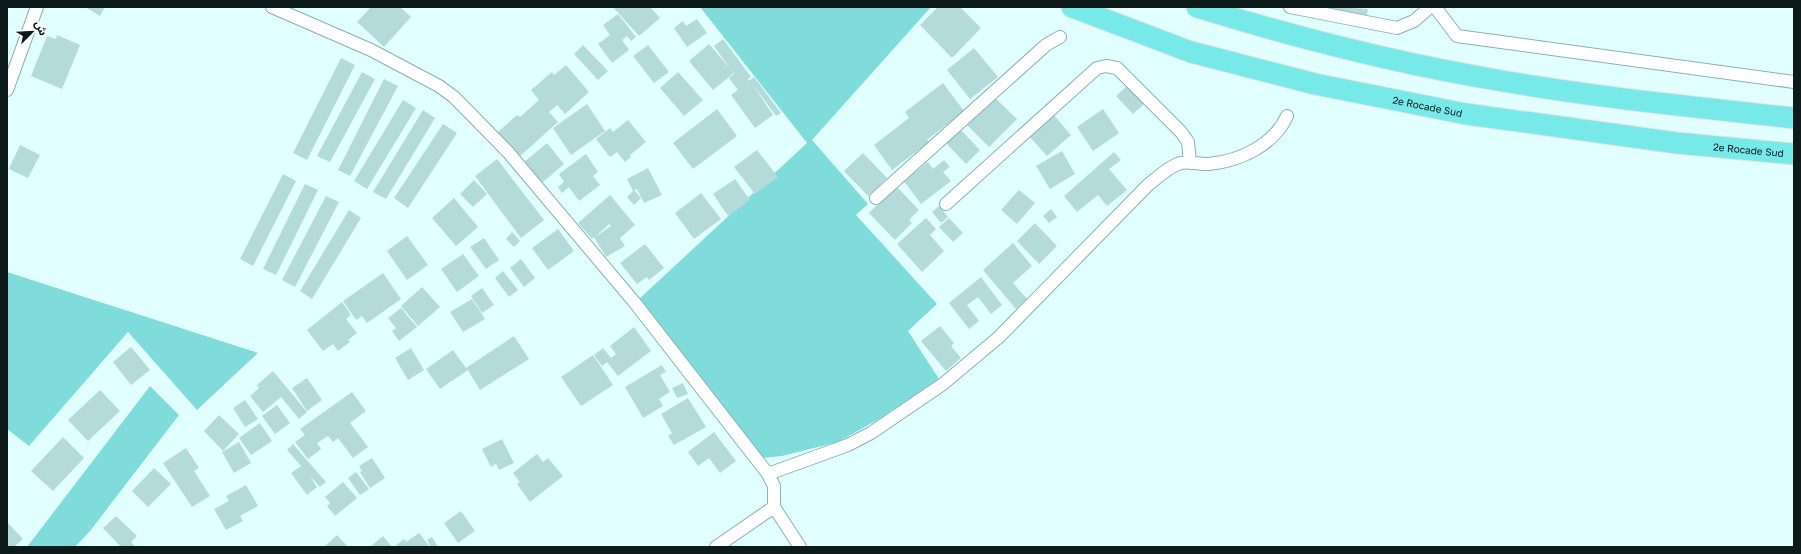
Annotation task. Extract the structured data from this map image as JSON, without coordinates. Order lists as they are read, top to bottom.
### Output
{
  "streets": {
    "highway": ["2e Rocade Sud"]
  },
  "north": "top right"
}
